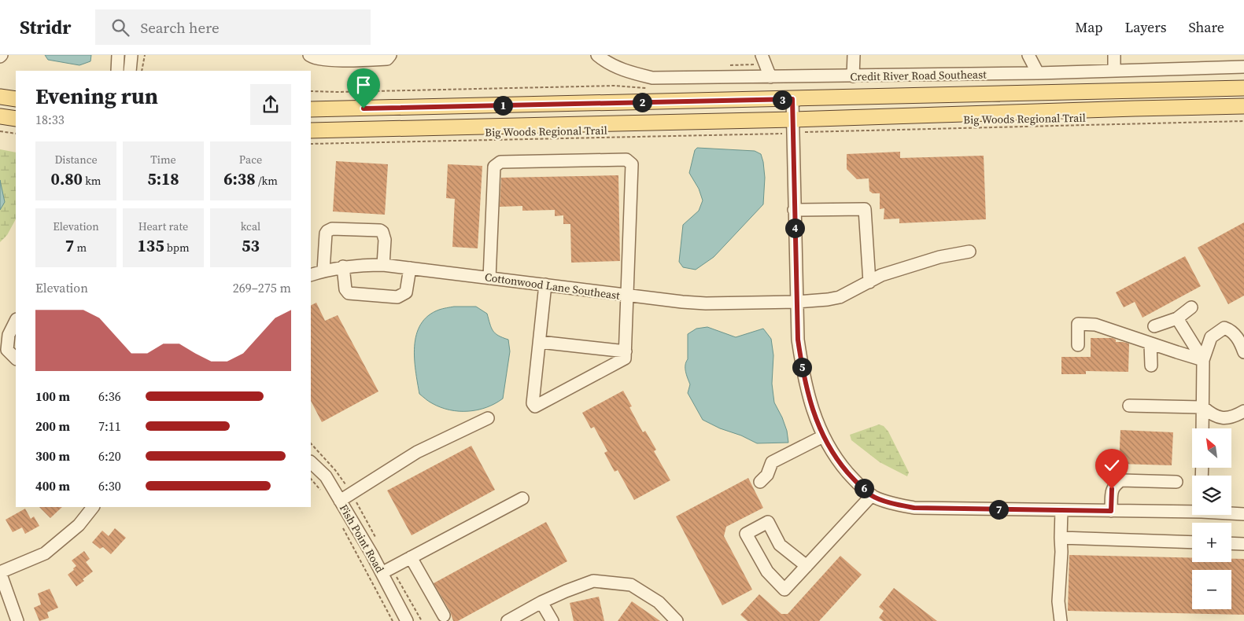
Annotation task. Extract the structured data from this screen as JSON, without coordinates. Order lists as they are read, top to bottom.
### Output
{
  "streets": {
    "street": ["Credit River Road Southeast", "Cottonwood Lane Southeast", "Fish Point Road"],
    "path": ["Big Woods Regional Trail"]
  },
  "north": "top left",
  "page": {
    "header": "Stridr",
    "search": "Search here",
    "nav": ["Map", "Layers", "Share"],
    "heading": ["Evening run", "18:33"],
    "pins": [
      "3",
      "2",
      "1",
      "4",
      "5",
      "6",
      "7"
    ],
    "stats": [
      ["Distance", "0.80 km"],
      ["Time", "5:18"],
      ["Pace", "6:38 /km"],
      ["Elevation", "7 m"],
      ["Heart rate", "135 bpm"],
      ["kcal", "53"]
    ],
    "chart": ["Elevation", "269–275 m"],
    "list": [
      {
        "name": "100 m",
        "note": "6:36"
      },
      {
        "name": "200 m",
        "note": "7:11"
      },
      {
        "name": "300 m",
        "note": "6:20"
      },
      {
        "name": "400 m",
        "note": "6:30"
      }
    ],
    "map_buttons": ["+", "−"]
  }
}
